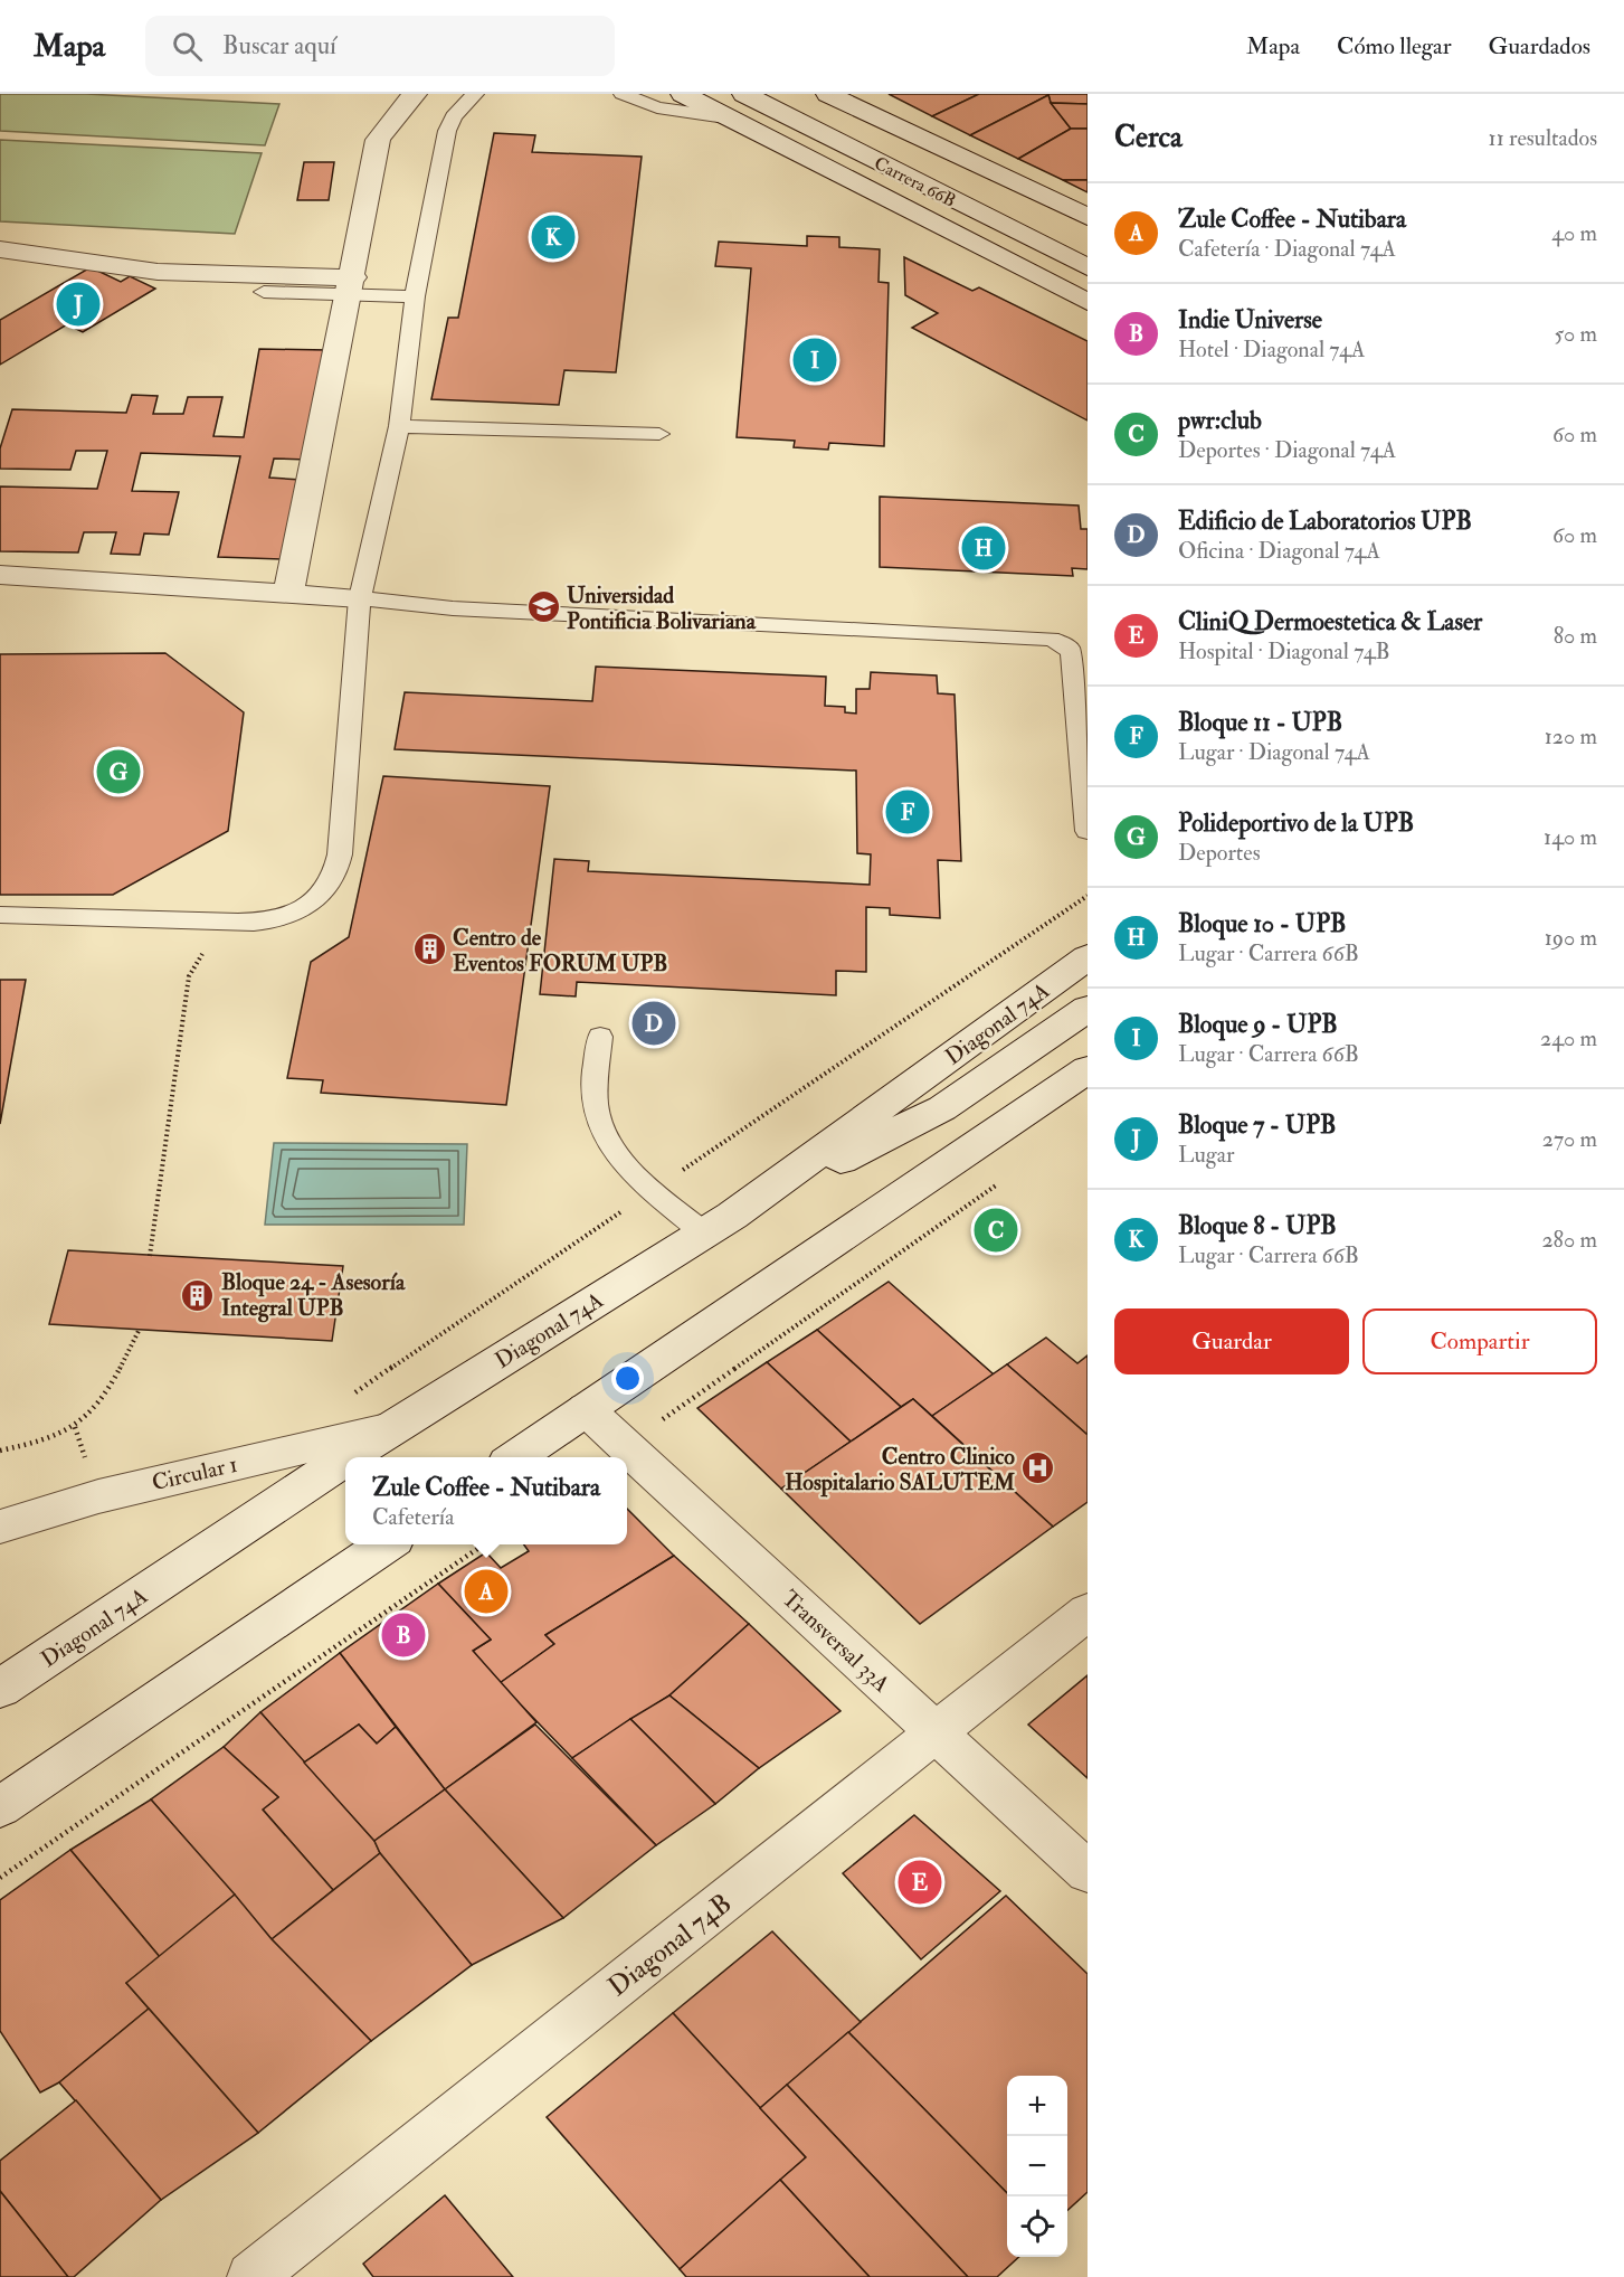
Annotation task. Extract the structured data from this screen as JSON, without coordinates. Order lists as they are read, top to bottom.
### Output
{
  "streets": {
    "main road": [
      "Carrera 66B",
      "Diagonal 74A",
      "Circular 1",
      "Transversal 33A",
      "Diagonal 74B"
    ]
  },
  "crossings": [
    ["Diagonal 74A", "Circular 1"],
    ["Transversal 33A", "Diagonal 74B"]
  ],
  "places": {
    "school or university": ["Universidad Pontificia Bolivariana"],
    "building": ["Centro de Eventos FORUM UPB", "Bloque 24 - Asesoría Integral UPB"],
    "hospital": ["Centro Clinico Hospitalario SALUTEM"]
  },
  "page": {
    "header": "Mapa",
    "search": "Buscar aquí",
    "nav": ["Mapa", "Cómo llegar", "Guardados"],
    "heading": ["Cerca", "11 resultados"],
    "list": [
      {
        "mark": "A",
        "name": "Zule Coffee - Nutibara",
        "note": "Cafetería · Diagonal 74A",
        "value": "40 m"
      },
      {
        "mark": "B",
        "name": "Indie Universe",
        "note": "Hotel · Diagonal 74A",
        "value": "50 m"
      },
      {
        "mark": "C",
        "name": "pwr:club",
        "note": "Deportes · Diagonal 74A",
        "value": "60 m"
      },
      {
        "mark": "D",
        "name": "Edificio de Laboratorios UPB",
        "note": "Oficina · Diagonal 74A",
        "value": "60 m"
      },
      {
        "mark": "E",
        "name": "CliniQ Dermoestetica & Laser",
        "note": "Hospital · Diagonal 74B",
        "value": "80 m"
      },
      {
        "mark": "F",
        "name": "Bloque 11 - UPB",
        "note": "Lugar · Diagonal 74A",
        "value": "120 m"
      },
      {
        "mark": "G",
        "name": "Polideportivo de la UPB",
        "note": "Deportes",
        "value": "140 m"
      },
      {
        "mark": "H",
        "name": "Bloque 10 - UPB",
        "note": "Lugar · Carrera 66B",
        "value": "190 m"
      },
      {
        "mark": "I",
        "name": "Bloque 9 - UPB",
        "note": "Lugar · Carrera 66B",
        "value": "240 m"
      },
      {
        "mark": "J",
        "name": "Bloque 7 - UPB",
        "note": "Lugar",
        "value": "270 m"
      },
      {
        "mark": "K",
        "name": "Bloque 8 - UPB",
        "note": "Lugar · Carrera 66B",
        "value": "280 m"
      }
    ],
    "pins": [
      "K",
      "J",
      "I",
      "H",
      "G",
      "F",
      "D",
      "C",
      "A",
      "B",
      "E"
    ],
    "buttons": ["Guardar", "Compartir"],
    "popup": ["Zule Coffee - Nutibara", "Cafetería"],
    "map_buttons": ["+", "−"]
  }
}
